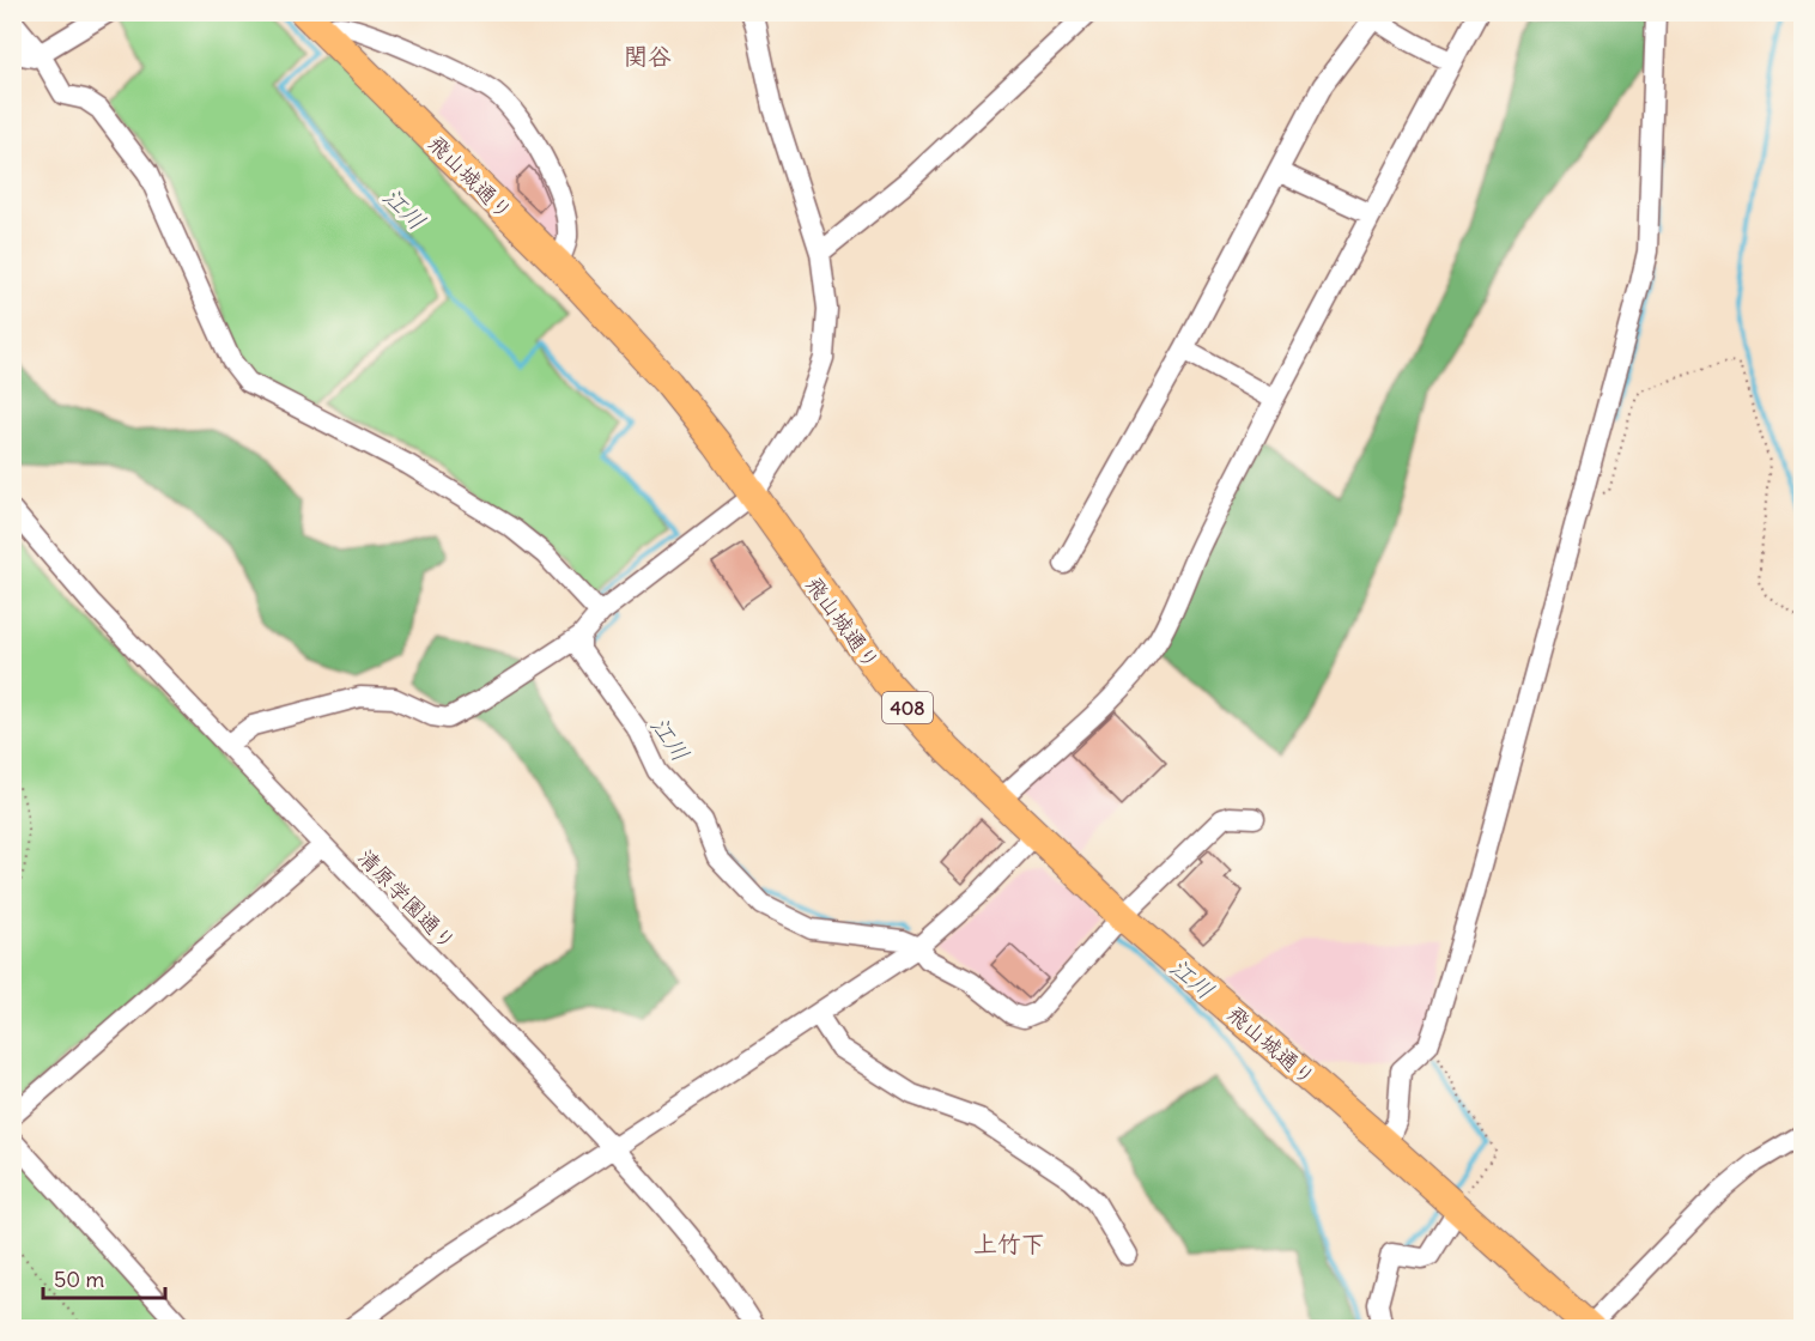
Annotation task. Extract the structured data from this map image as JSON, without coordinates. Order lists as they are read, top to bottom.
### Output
{
  "streets": {
    "highway": ["飛山城通り", "408"],
    "street": ["清原学園通り"]
  },
  "districts": ["関谷", "上竹下"],
  "water": ["江川"],
  "scale_bar": "50 m"
}
